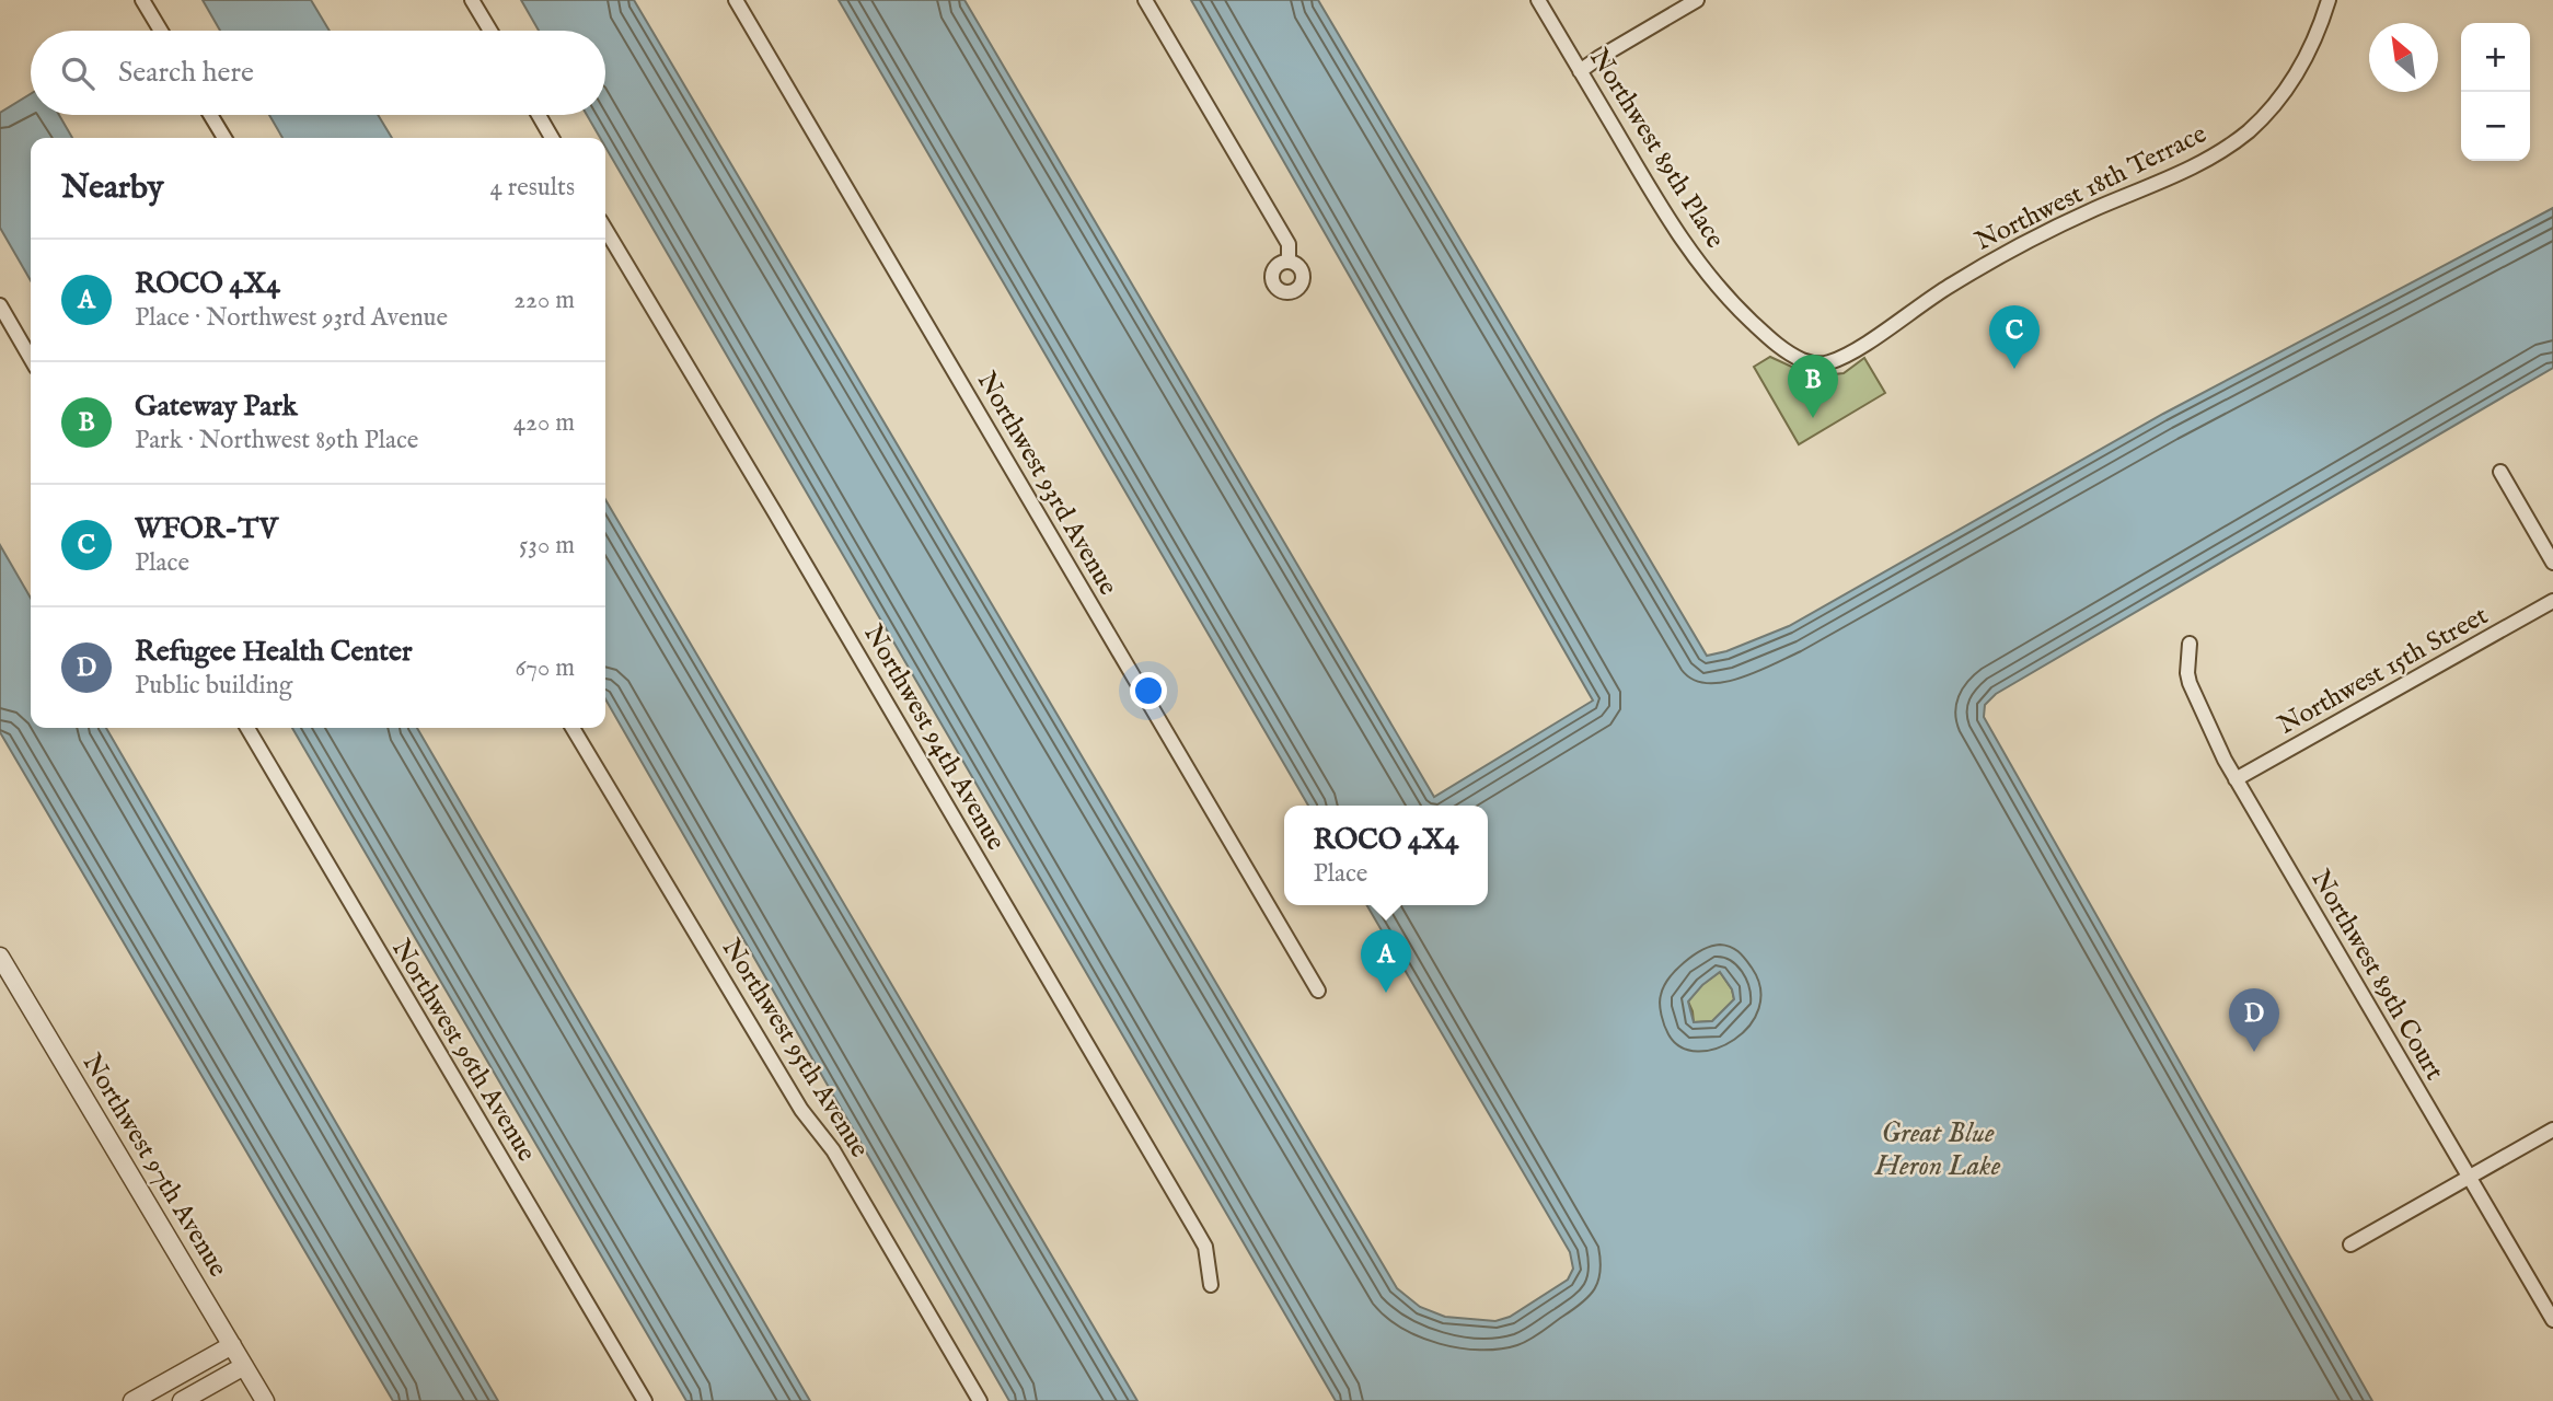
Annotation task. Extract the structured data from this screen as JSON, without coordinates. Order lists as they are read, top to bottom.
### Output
{
  "streets": {
    "street": [
      "Northwest 89th Place",
      "Northwest 18th Terrace",
      "Northwest 93rd Avenue",
      "Northwest 15th Street",
      "Northwest 94th Avenue",
      "Northwest 89th Court",
      "Northwest 95th Avenue",
      "Northwest 96th Avenue",
      "Northwest 97th Avenue"
    ]
  },
  "crossings": [
    ["Northwest 89th Place", "Northwest 18th Terrace"],
    ["Northwest 15th Street", "Northwest 89th Court"]
  ],
  "water": ["Great Blue Heron Lake"],
  "north": "top left",
  "page": {
    "map_buttons": ["+", "−"],
    "search": "Search here",
    "heading": ["Nearby", "4 results"],
    "list": [
      {
        "mark": "A",
        "name": "ROCO 4X4",
        "note": "Place · Northwest 93rd Avenue",
        "value": "220 m"
      },
      {
        "mark": "B",
        "name": "Gateway Park",
        "note": "Park · Northwest 89th Place",
        "value": "420 m"
      },
      {
        "mark": "C",
        "name": "WFOR-TV",
        "note": "Place",
        "value": "530 m"
      },
      {
        "mark": "D",
        "name": "Refugee Health Center",
        "note": "Public building",
        "value": "670 m"
      }
    ],
    "pins": [
      "C",
      "B",
      "A",
      "D"
    ],
    "popup": ["ROCO 4X4", "Place"]
  }
}
